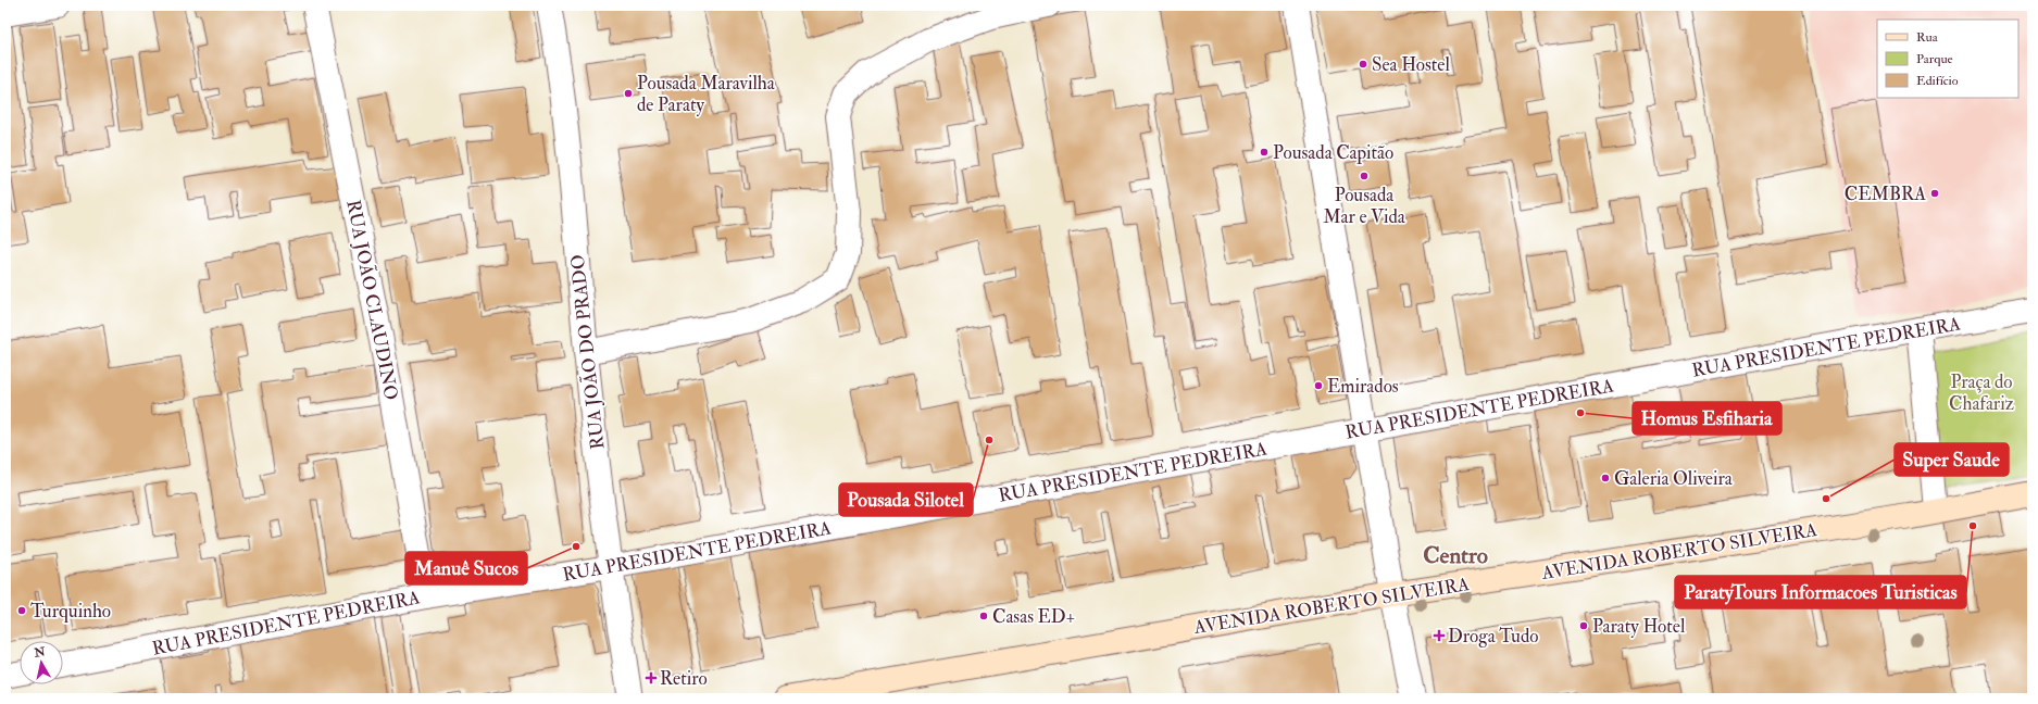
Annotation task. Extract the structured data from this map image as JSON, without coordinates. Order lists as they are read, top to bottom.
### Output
{
  "streets": {
    "street": [
      "RUA JOÃO CLAUDINO",
      "RUA PRESIDENTE PEDREIRA",
      "RUA JOÃO DO PRADO",
      "AVENIDA ROBERTO SILVEIRA"
    ]
  },
  "crossings": [
    ["RUA JOÃO CLAUDINO", "RUA PRESIDENTE PEDREIRA"],
    ["RUA PRESIDENTE PEDREIRA", "RUA JOÃO DO PRADO"]
  ],
  "districts": ["Centro"],
  "parks": ["Praça do Chafariz"],
  "places": {
    "other": [
      "Sea Hostel",
      "Pousada Maravilha de Paraty",
      "Pousada Capitão",
      "Pousada Mar e Vida",
      "CEMBRA",
      "Emirados",
      "Homus Esfiharia",
      "Pousada Silotel",
      "Galeria Oliveira",
      "Super Saude",
      "ParatyTours Informacoes Turisticas",
      "Manuê Sucos",
      "Turquinho",
      "Casas ED+",
      "Paraty Hotel"
    ],
    "health": ["Droga Tudo", "Retiro"]
  },
  "legend": ["Rua", "Parque", "Edifício"],
  "north": "top"
}
